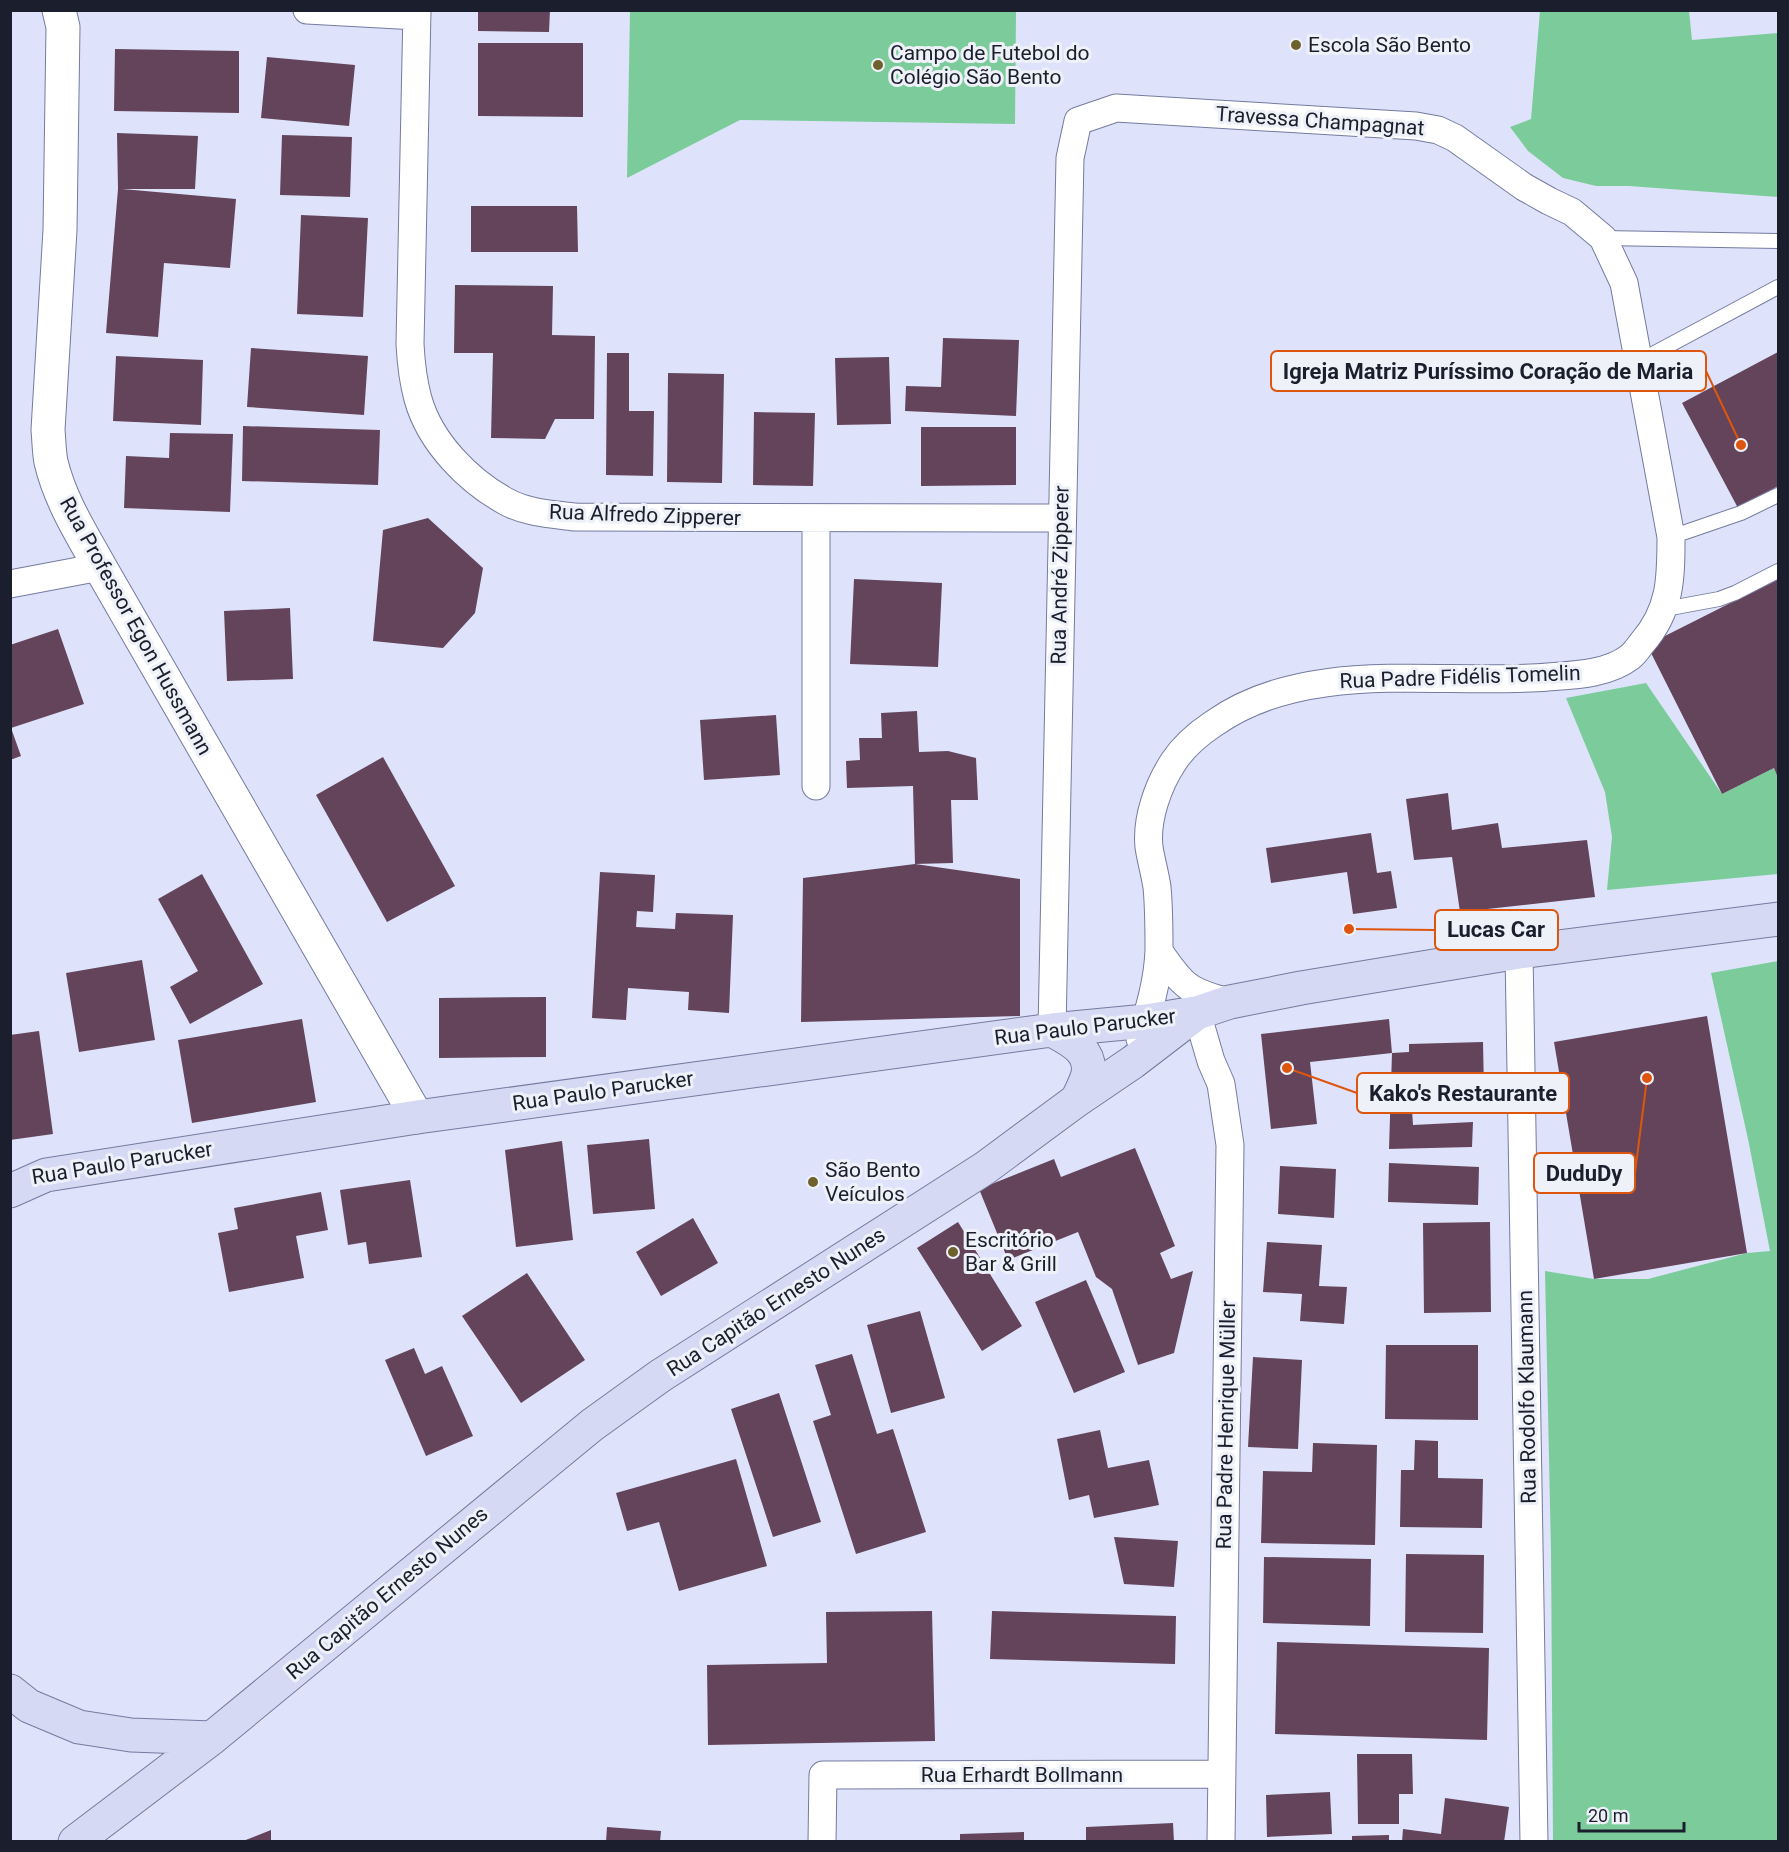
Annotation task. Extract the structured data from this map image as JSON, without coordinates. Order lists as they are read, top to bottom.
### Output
{
  "streets": {
    "main road": ["Rua Paulo Parucker", "Rua Capitão Ernesto Nunes"],
    "street": [
      "Travessa Champagnat",
      "Rua Alfredo Zipperer",
      "Rua André Zipperer",
      "Rua Professor Egon Hussmann",
      "Rua Padre Fidélis Tomelin",
      "Rua Rodolfo Klaumann",
      "Rua Padre Henrique Müller",
      "Rua Erhardt Bollmann"
    ]
  },
  "crossings": [
    ["Travessa Champagnat", "Rua André Zipperer"],
    ["Travessa Champagnat", "Rua Padre Fidélis Tomelin"],
    ["Rua Alfredo Zipperer", "Rua André Zipperer"],
    ["Rua André Zipperer", "Rua Paulo Parucker"],
    ["Rua Professor Egon Hussmann", "Rua Paulo Parucker"],
    ["Rua Padre Fidélis Tomelin", "Rua Paulo Parucker"],
    ["Rua Padre Fidélis Tomelin", "Rua Capitão Ernesto Nunes"],
    ["Rua Paulo Parucker", "Rua Capitão Ernesto Nunes"],
    ["Rua Paulo Parucker", "Rua Padre Henrique Müller"],
    ["Rua Capitão Ernesto Nunes", "Rua Rodolfo Klaumann"],
    ["Rua Capitão Ernesto Nunes", "Rua Padre Henrique Müller"],
    ["Rua Padre Henrique Müller", "Rua Erhardt Bollmann"]
  ],
  "places": [
    "Escola São Bento",
    "Campo de Futebol do Colégio São Bento",
    "Igreja Matriz Puríssimo Coração de Maria",
    "Lucas Car",
    "Kako's Restaurante",
    "DuduDy",
    "São Bento Veículos",
    "Escritório Bar & Grill"
  ],
  "scale_bar": "20 m"
}
